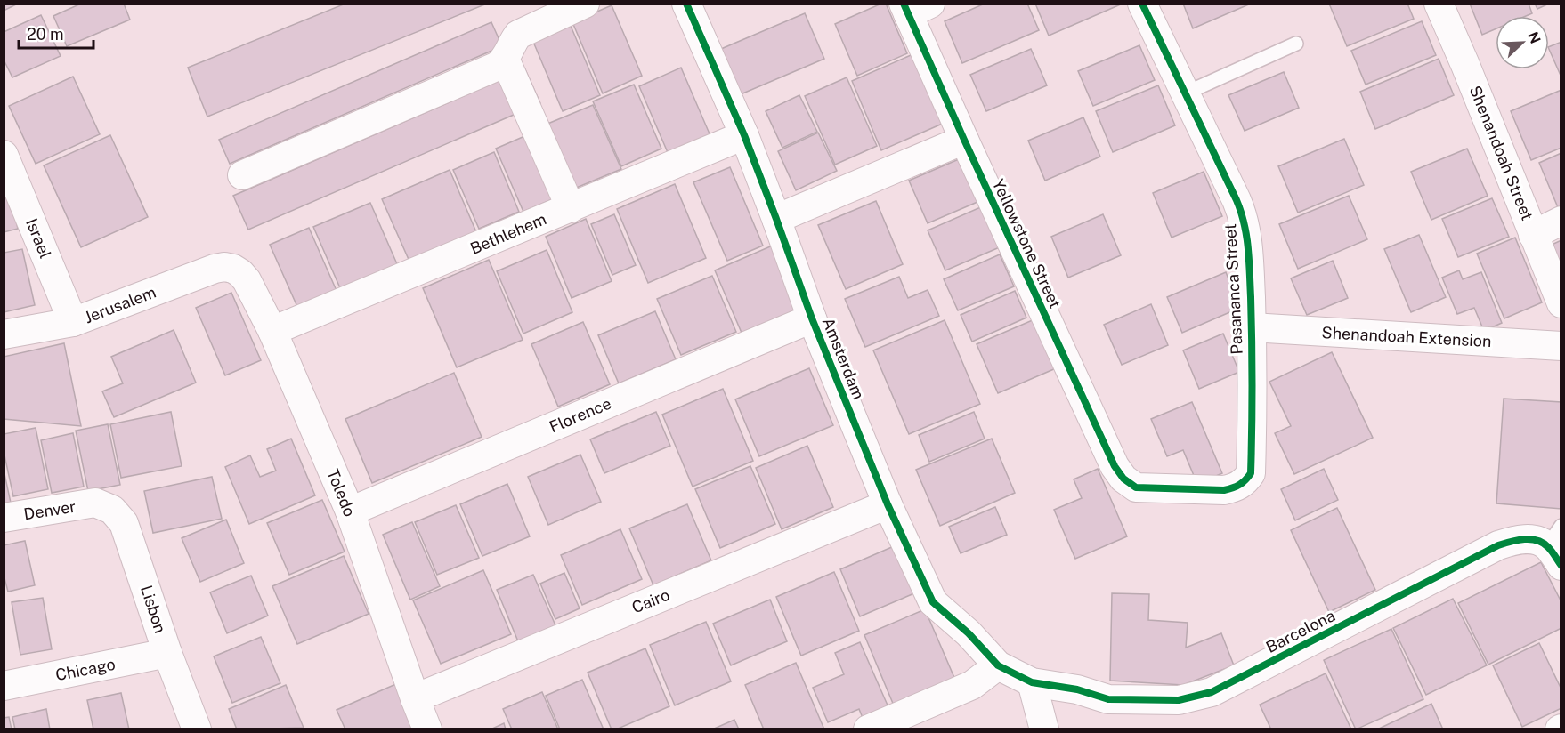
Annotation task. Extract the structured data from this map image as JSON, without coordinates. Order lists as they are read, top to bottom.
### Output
{
  "streets": {
    "street": [
      "Shenandoah Street",
      "Bethlehem",
      "Israel",
      "Yellowstone Street",
      "Pasananca Street",
      "Jerusalem",
      "Shenandoah Extension",
      "Amsterdam",
      "Florence",
      "Toledo",
      "Denver",
      "Cairo",
      "Lisbon",
      "Barcelona",
      "Chicago"
    ]
  },
  "crossings": [
    ["Bethlehem", "Amsterdam"],
    ["Bethlehem", "Toledo"],
    ["Israel", "Jerusalem"],
    ["Yellowstone Street", "Pasananca Street"],
    ["Pasananca Street", "Shenandoah Extension"],
    ["Jerusalem", "Toledo"],
    ["Amsterdam", "Florence"],
    ["Amsterdam", "Cairo"],
    ["Amsterdam", "Barcelona"],
    ["Florence", "Toledo"],
    ["Toledo", "Cairo"],
    ["Denver", "Lisbon"],
    ["Lisbon", "Chicago"]
  ],
  "scale_bar": "20 m",
  "north": "top right"
}
